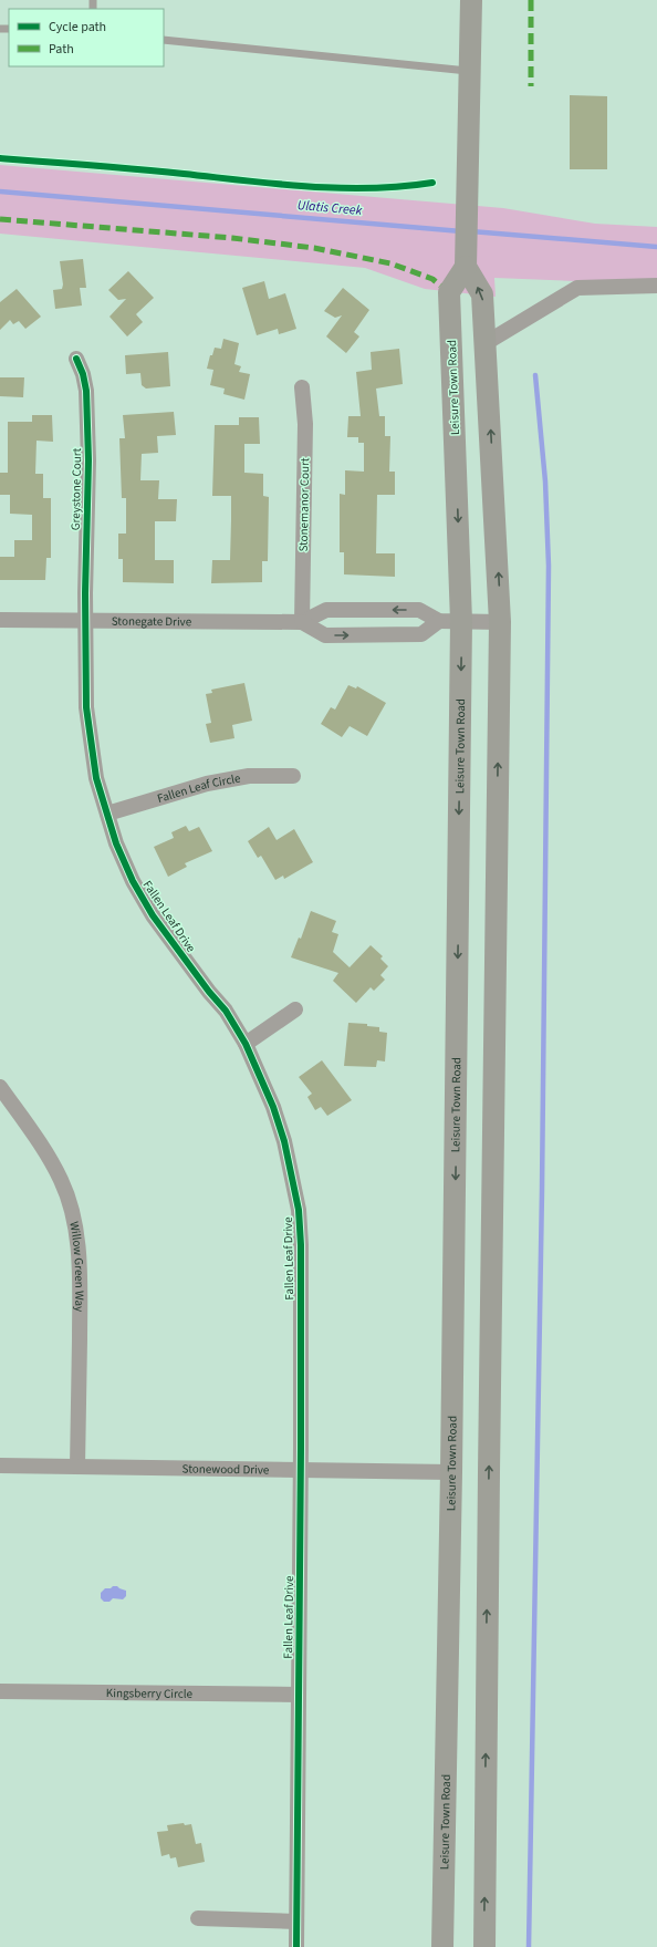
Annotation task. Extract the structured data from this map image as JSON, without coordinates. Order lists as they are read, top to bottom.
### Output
{
  "streets": {
    "main road": ["Leisure Town Road"],
    "street": [
      "Greystone Court",
      "Stonemanor Court",
      "Stonegate Drive",
      "Fallen Leaf Circle",
      "Fallen Leaf Drive",
      "Willow Green Way",
      "Stonewood Drive",
      "Kingsberry Circle"
    ]
  },
  "crossings": [
    ["Leisure Town Road", "Stonegate Drive"],
    ["Leisure Town Road", "Stonewood Drive"],
    ["Greystone Court", "Stonegate Drive"],
    ["Greystone Court", "Fallen Leaf Drive"],
    ["Stonemanor Court", "Stonegate Drive"],
    ["Stonegate Drive", "Fallen Leaf Drive"],
    ["Fallen Leaf Circle", "Fallen Leaf Drive"],
    ["Fallen Leaf Drive", "Stonewood Drive"],
    ["Fallen Leaf Drive", "Kingsberry Circle"],
    ["Willow Green Way", "Stonewood Drive"]
  ],
  "water": ["Ulatis Creek"],
  "legend": ["Cycle path", "Path"]
}
